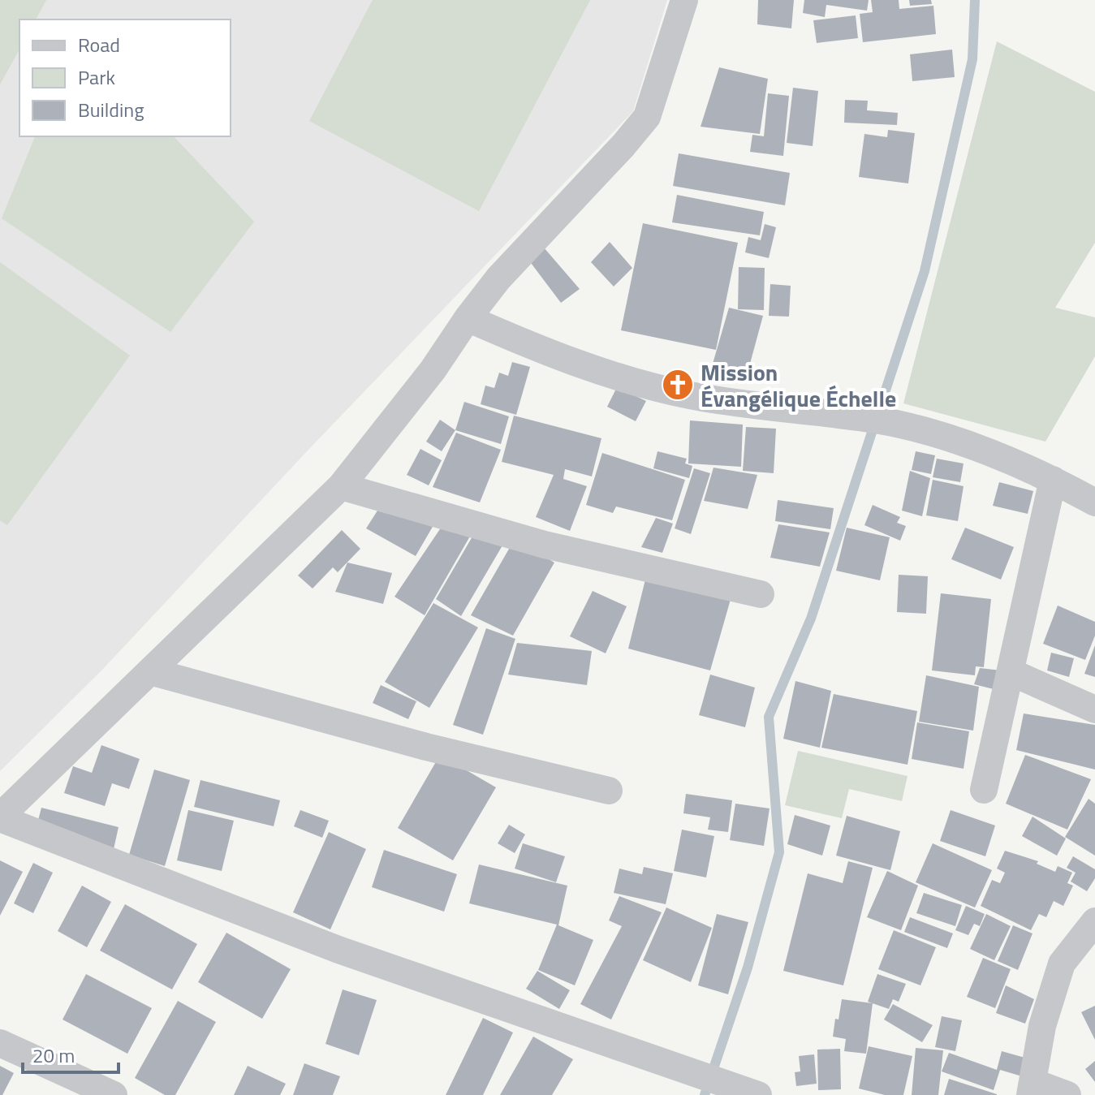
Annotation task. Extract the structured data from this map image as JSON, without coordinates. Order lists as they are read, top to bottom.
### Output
{
  "places": {
    "church": ["Mission Évangélique Échelle"]
  },
  "legend": ["Road", "Park", "Building"],
  "scale_bar": "20 m"
}
